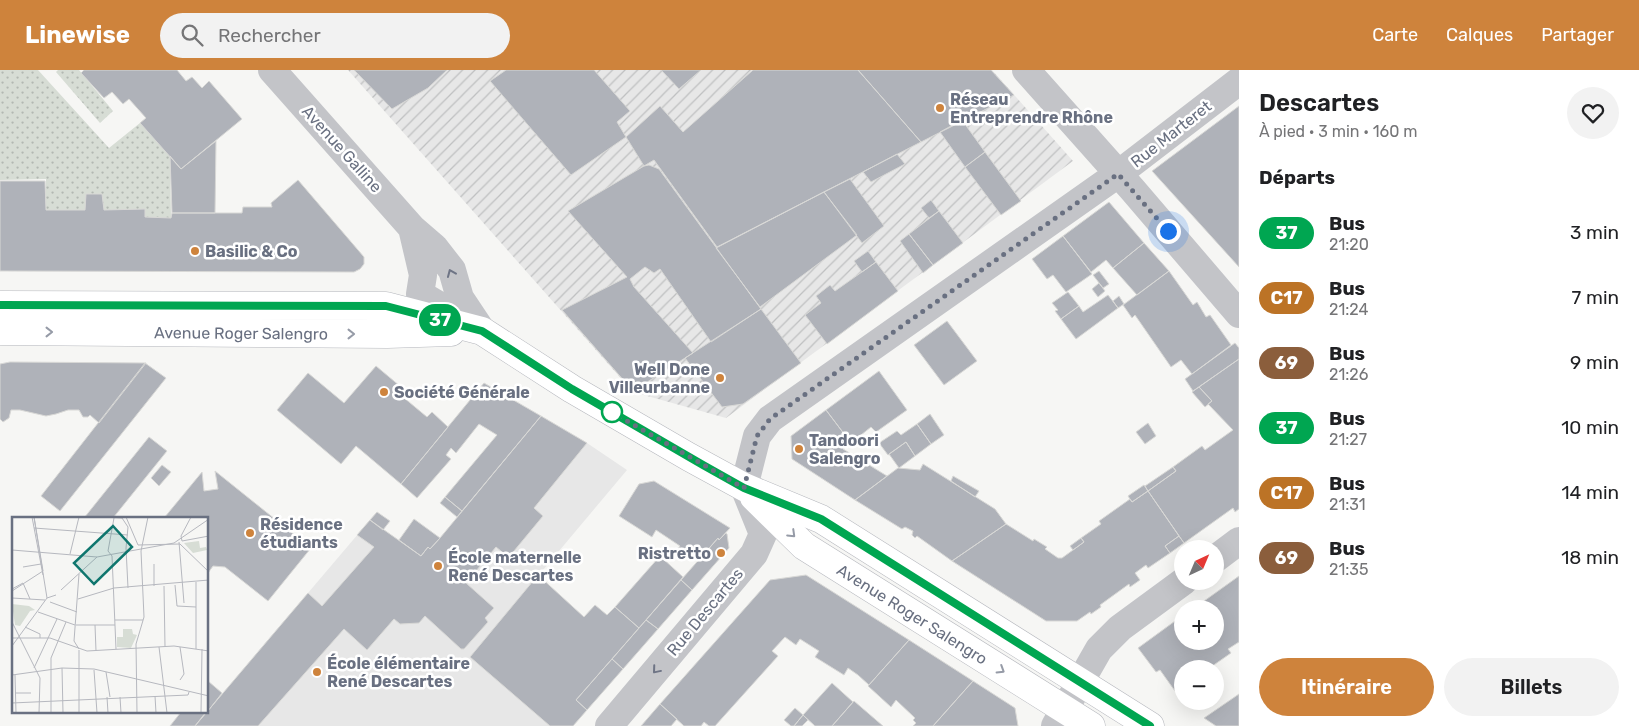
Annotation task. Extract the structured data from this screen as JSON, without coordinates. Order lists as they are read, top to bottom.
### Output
{
  "streets": {
    "main road": ["Avenue Roger Salengro"],
    "street": ["Rue Marteret", "Avenue Galline", "Rue Descartes"]
  },
  "crossings": [
    ["Rue Marteret", "Avenue Roger Salengro"],
    ["Rue Marteret", "Rue Descartes"],
    ["Avenue Galline", "Avenue Roger Salengro"],
    ["Avenue Roger Salengro", "Rue Descartes"]
  ],
  "one_way": ["Rue Descartes"],
  "places": [
    "Réseau Entreprendre Rhône",
    "Basilic & Co",
    "Well Done Villeurbanne",
    "Société Générale",
    "Tandoori Salengro",
    "Résidence étudiants",
    "Ristretto",
    "École maternelle René Descartes",
    "École élémentaire René Descartes"
  ],
  "lines": ["bus line 37"],
  "north": "top right",
  "page": {
    "header": "Linewise",
    "search": "Rechercher",
    "nav": ["Carte", "Calques", "Partager"],
    "on_map": "37",
    "heading": [
      ["Descartes", "À pied · 3 min · 160 m"],
      "Départs"
    ],
    "list": [
      {
        "mark": "37",
        "name": "Bus",
        "note": "21:20",
        "value": "3 min"
      },
      {
        "mark": "C17",
        "name": "Bus",
        "note": "21:24",
        "value": "7 min"
      },
      {
        "mark": "69",
        "name": "Bus",
        "note": "21:26",
        "value": "9 min"
      },
      {
        "mark": "37",
        "name": "Bus",
        "note": "21:27",
        "value": "10 min"
      },
      {
        "mark": "C17",
        "name": "Bus",
        "note": "21:31",
        "value": "14 min"
      },
      {
        "mark": "69",
        "name": "Bus",
        "note": "21:35",
        "value": "18 min"
      }
    ],
    "map_buttons": ["+", "−"],
    "buttons": ["Itinéraire", "Billets"]
  }
}
